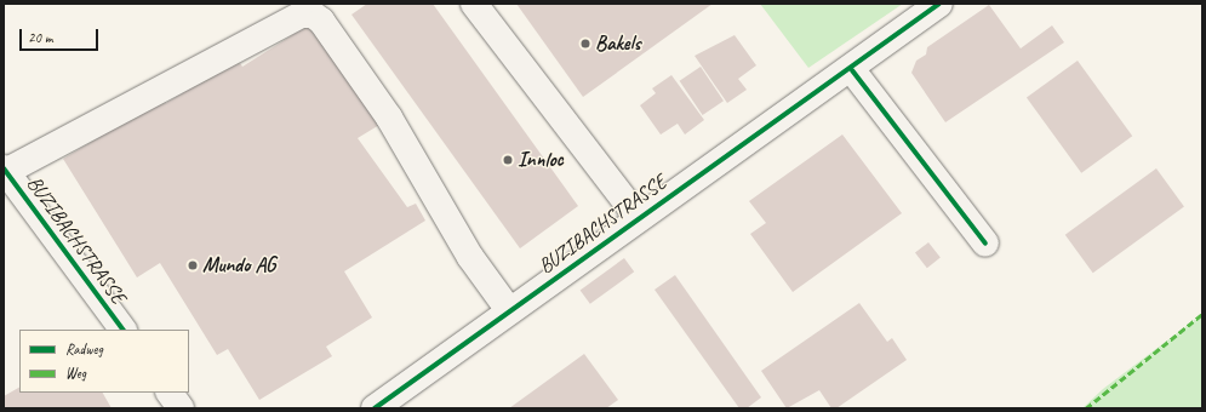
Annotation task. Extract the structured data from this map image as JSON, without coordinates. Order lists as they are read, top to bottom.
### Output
{
  "streets": {
    "street": ["BUZIBACHSTRASSE"]
  },
  "places": ["Bakels", "Innloc", "Mundo AG"],
  "legend": ["Radweg", "Weg"],
  "scale_bar": "20 m"
}
